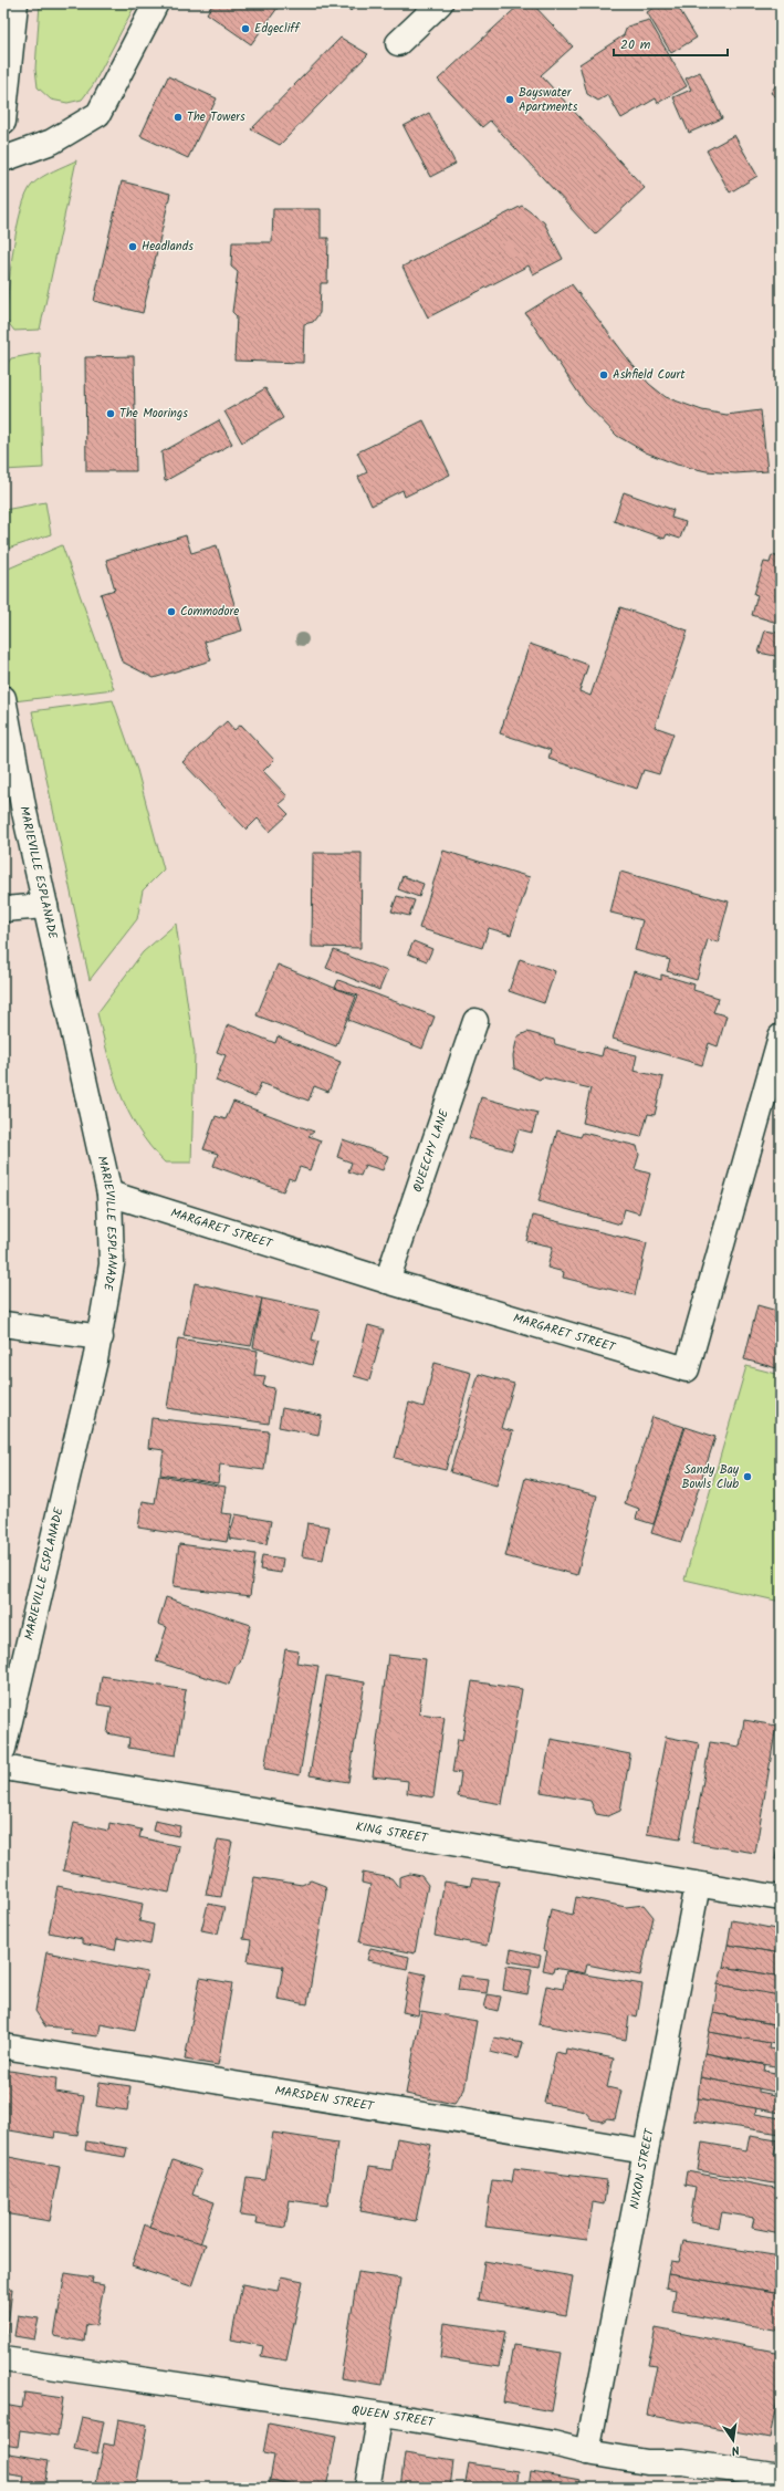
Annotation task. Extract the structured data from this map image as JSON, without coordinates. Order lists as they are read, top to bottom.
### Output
{
  "streets": {
    "street": [
      "MARIEVILLE ESPLANADE",
      "QUEECHY LANE",
      "MARGARET STREET",
      "KING STREET",
      "MARSDEN STREET",
      "NIXON STREET",
      "QUEEN STREET"
    ]
  },
  "crossings": [
    ["MARIEVILLE ESPLANADE", "MARGARET STREET"],
    ["QUEECHY LANE", "MARGARET STREET"],
    ["KING STREET", "NIXON STREET"],
    ["MARSDEN STREET", "NIXON STREET"],
    ["NIXON STREET", "QUEEN STREET"]
  ],
  "places": [
    "Edgecliff",
    "Bayswater Apartments",
    "The Towers",
    "Headlands",
    "Ashfield Court",
    "The Moorings",
    "Commodore",
    "Sandy Bay Bowls Club"
  ],
  "scale_bar": "20 m",
  "north": "bottom"
}
